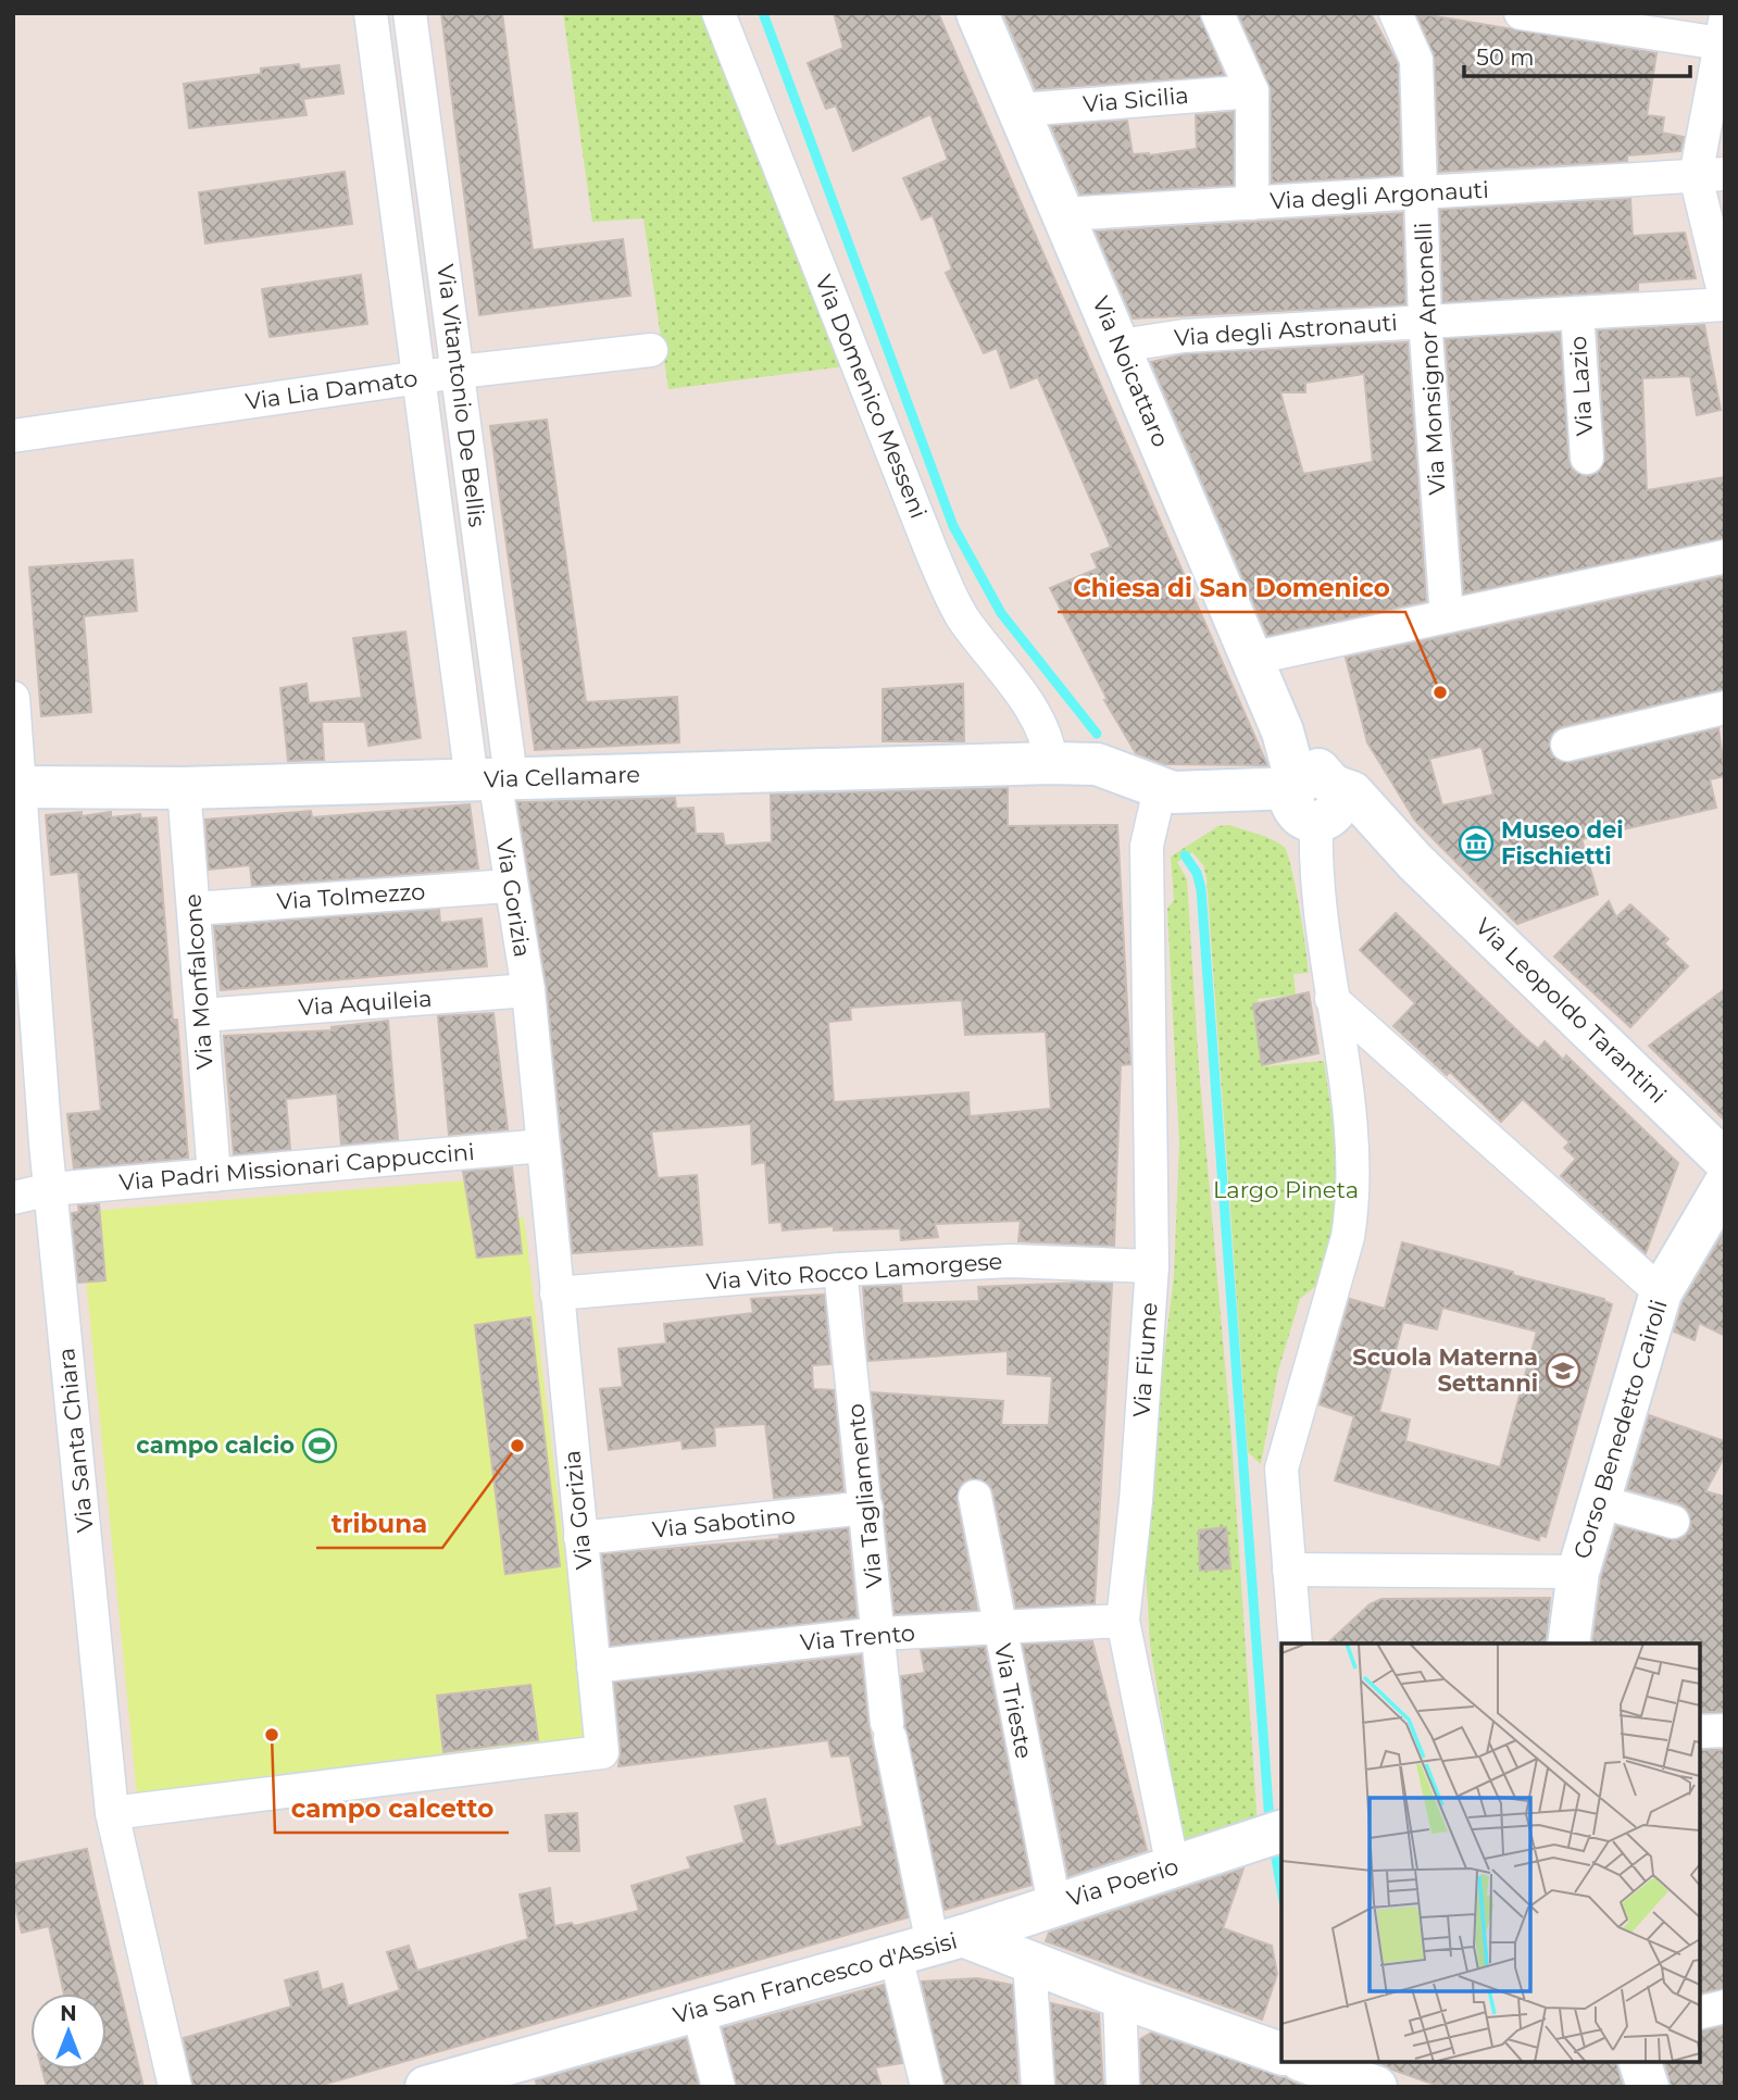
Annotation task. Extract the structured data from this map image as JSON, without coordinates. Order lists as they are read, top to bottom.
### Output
{
  "streets": {
    "street": [
      "Via Sicilia",
      "Via degli Argonauti",
      "Via degli Astronauti",
      "Via Monsignor Antonelli",
      "Via Noicattaro",
      "Via Lazio",
      "Via Lia Damato",
      "Via Vitantonio De Bellis",
      "Via Domenico Messeni",
      "Via Cellamare",
      "Via Tolmezzo",
      "Via Gorizia",
      "Via Monfalcone",
      "Via Aquileia",
      "Via Leopoldo Tarantini",
      "Via Padri Missionari Cappuccini",
      "Via Vito Rocco Lamorgese",
      "Via Fiume",
      "Corso Benedetto Cairoli",
      "Via Santa Chiara",
      "Via Tagliamento",
      "Via Sabotino",
      "Via Trento",
      "Via Trieste",
      "Via Poerio",
      "Via San Francesco d'Assisi"
    ]
  },
  "crossings": [
    ["Via Sicilia", "Via Noicattaro"],
    ["Via degli Argonauti", "Via Monsignor Antonelli"],
    ["Via degli Argonauti", "Via Noicattaro"],
    ["Via degli Astronauti", "Via Monsignor Antonelli"],
    ["Via degli Astronauti", "Via Noicattaro"],
    ["Via degli Astronauti", "Via Lazio"],
    ["Via Noicattaro", "Via Cellamare"],
    ["Via Noicattaro", "Via Leopoldo Tarantini"],
    ["Via Lia Damato", "Via Vitantonio De Bellis"],
    ["Via Vitantonio De Bellis", "Via Cellamare"],
    ["Via Vitantonio De Bellis", "Via Gorizia"],
    ["Via Domenico Messeni", "Via Cellamare"],
    ["Via Cellamare", "Via Gorizia"],
    ["Via Cellamare", "Via Monfalcone"],
    ["Via Cellamare", "Via Leopoldo Tarantini"],
    ["Via Cellamare", "Via Fiume"],
    ["Via Cellamare", "Via Santa Chiara"],
    ["Via Tolmezzo", "Via Gorizia"],
    ["Via Tolmezzo", "Via Monfalcone"],
    ["Via Gorizia", "Via Aquileia"],
    ["Via Gorizia", "Via Padri Missionari Cappuccini"],
    ["Via Gorizia", "Via Vito Rocco Lamorgese"],
    ["Via Gorizia", "Via Santa Chiara"],
    ["Via Gorizia", "Via Sabotino"],
    ["Via Gorizia", "Via Trento"],
    ["Via Monfalcone", "Via Aquileia"],
    ["Via Monfalcone", "Via Padri Missionari Cappuccini"],
    ["Via Padri Missionari Cappuccini", "Via Santa Chiara"],
    ["Via Vito Rocco Lamorgese", "Via Fiume"],
    ["Via Vito Rocco Lamorgese", "Via Tagliamento"],
    ["Via Fiume", "Via Trento"],
    ["Via Fiume", "Via Poerio"],
    ["Via Tagliamento", "Via Sabotino"],
    ["Via Tagliamento", "Via Trento"],
    ["Via Tagliamento", "Via Poerio"],
    ["Via Tagliamento", "Via San Francesco d'Assisi"],
    ["Via Trento", "Via Trieste"],
    ["Via Trieste", "Via Poerio"],
    ["Via Poerio", "Via San Francesco d'Assisi"]
  ],
  "parks": ["Largo Pineta"],
  "places": {
    "other": ["Chiesa di San Domenico", "tribuna", "campo calcetto"],
    "museum": ["Museo dei Fischietti"],
    "school or university": ["Scuola Materna Settanni"],
    "sports": ["campo calcio"]
  },
  "scale_bar": "50 m",
  "north": "top"
}
